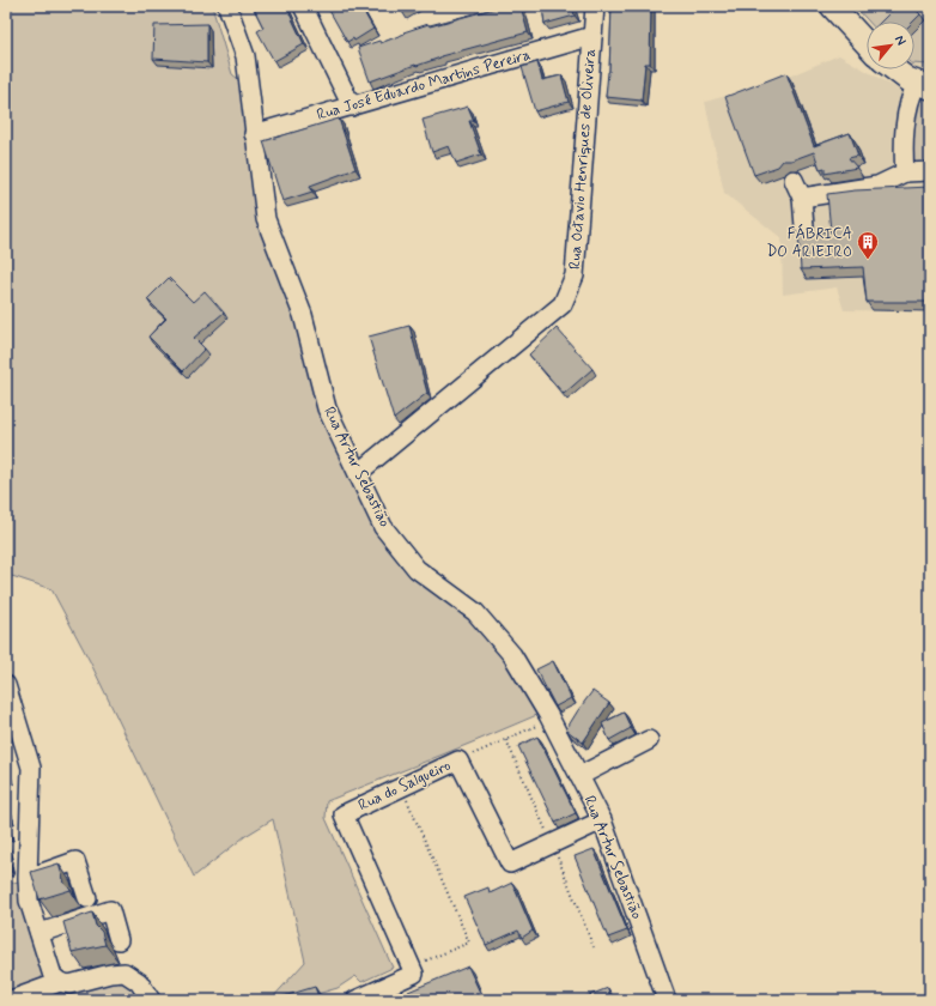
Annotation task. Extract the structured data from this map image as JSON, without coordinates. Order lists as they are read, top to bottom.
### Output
{
  "streets": {
    "street": [
      "Rua José Eduardo Martins Pereira",
      "Rua Octavio Henriques de Oliveira",
      "Rua Artur Sebastião",
      "Rua do Salgueiro"
    ]
  },
  "crossings": [
    ["Rua José Eduardo Martins Pereira", "Rua Octavio Henriques de Oliveira"],
    ["Rua José Eduardo Martins Pereira", "Rua Artur Sebastião"],
    ["Rua Octavio Henriques de Oliveira", "Rua Artur Sebastião"],
    ["Rua Artur Sebastião", "Rua do Salgueiro"]
  ],
  "places": {
    "building": ["FÁBRICA DO ARIEIRO"]
  },
  "north": "top right"
}
